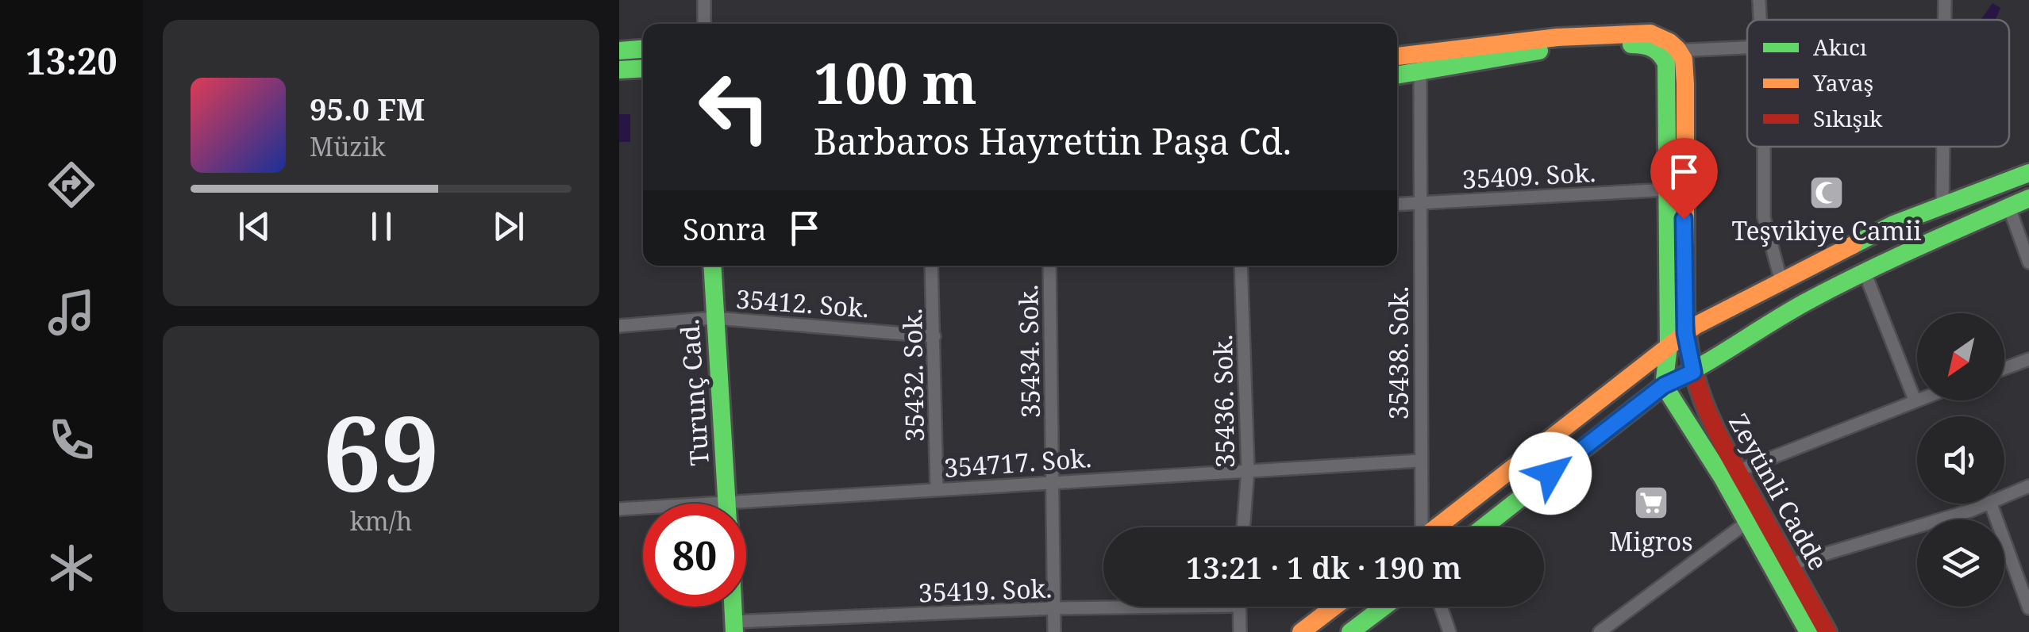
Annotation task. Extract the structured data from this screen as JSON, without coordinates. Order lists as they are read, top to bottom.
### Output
{
  "streets": {
    "main road": ["Turunç Cad.", "Zeytinli Cadde"],
    "street": [
      "35409. Sok.",
      "35412. Sok.",
      "35434. Sok.",
      "35438. Sok.",
      "35432. Sok.",
      "35436. Sok.",
      "354717. Sok.",
      "35419. Sok."
    ]
  },
  "crossings": [
    ["35409. Sok.", "35438. Sok."],
    ["35412. Sok.", "35432. Sok."],
    ["35412. Sok.", "Turunç Cad."],
    ["35434. Sok.", "354717. Sok."],
    ["35434. Sok.", "35419. Sok."],
    ["35438. Sok.", "354717. Sok."],
    ["35432. Sok.", "354717. Sok."],
    ["Turunç Cad.", "35419. Sok."],
    ["35436. Sok.", "354717. Sok."]
  ],
  "places": {
    "mosque": ["Teşvikiye Camii"],
    "supermarket": ["Migros"]
  },
  "legend": ["Akıcı", "Yavaş", "Sıkışık"],
  "north": "bottom left",
  "page": {
    "tabs": "13:20",
    "turn": ["100 m", "Barbaros Hayrettin Paşa Cd."],
    "song": ["95.0 FM", "Müzik"],
    "then": "Sonra",
    "tile": ["69", "km/h"],
    "limit": "80",
    "trip": "13:21 · 1 dk · 190 m"
  }
}
